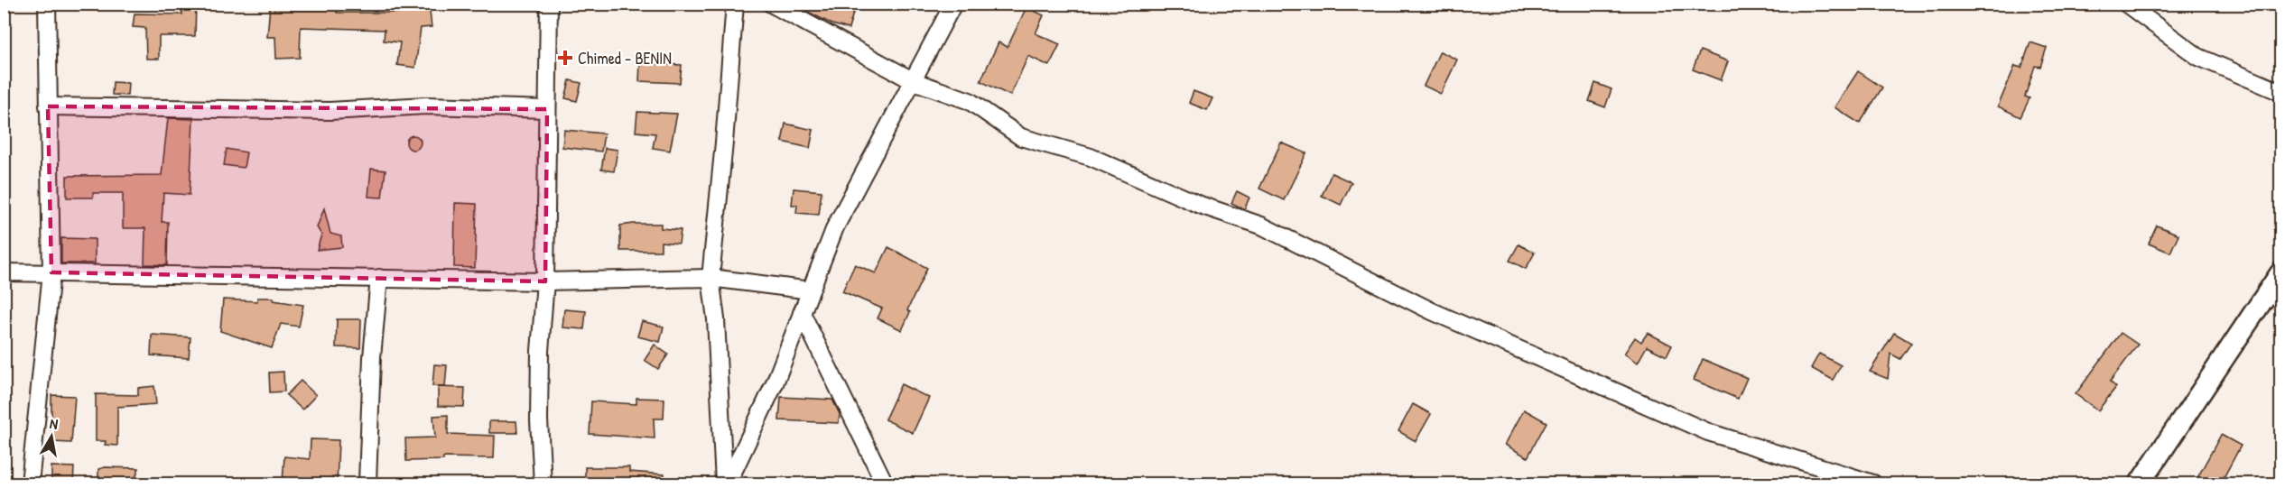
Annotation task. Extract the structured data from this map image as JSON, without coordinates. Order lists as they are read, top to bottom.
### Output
{
  "places": {
    "health": ["Chimed - BENIN"]
  },
  "north": "top"
}
